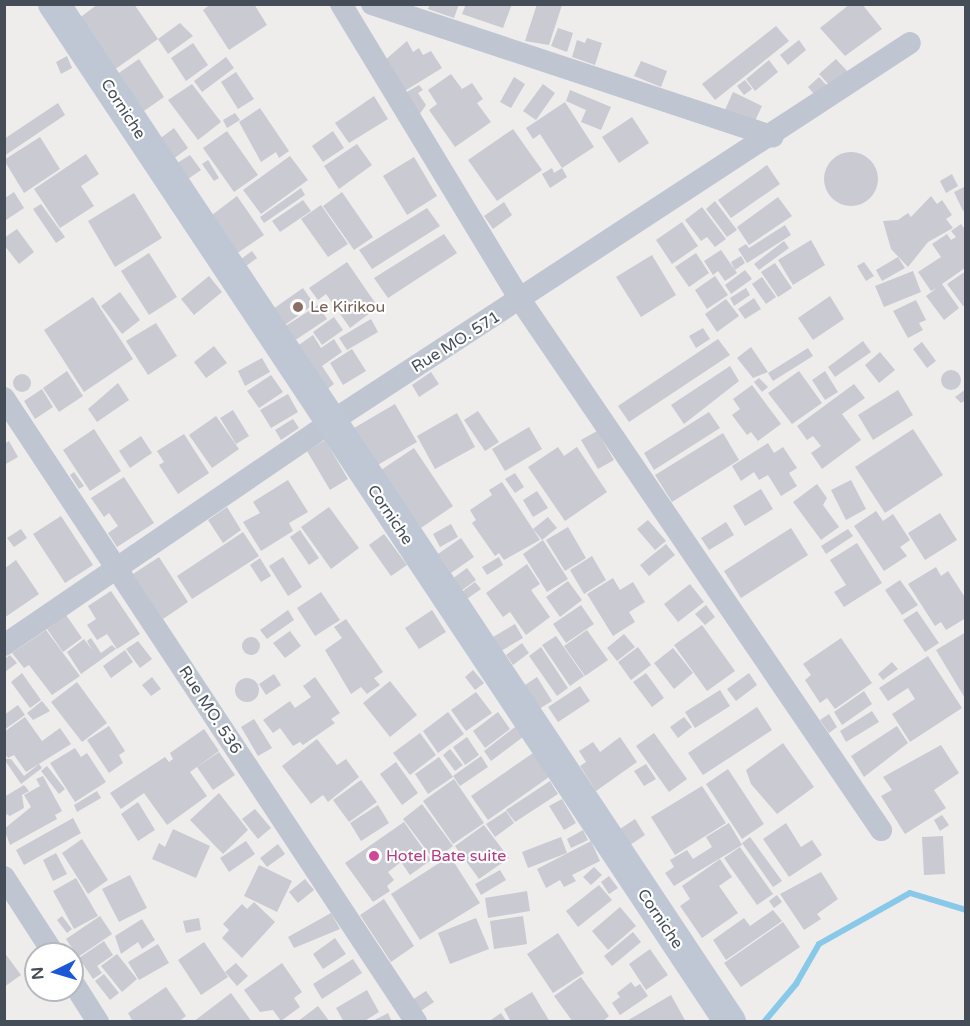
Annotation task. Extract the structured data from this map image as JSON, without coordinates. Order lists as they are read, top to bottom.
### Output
{
  "streets": {
    "street": ["Corniche", "Rue MO. 571", "Rue MO. 536"]
  },
  "crossings": [
    ["Corniche", "Rue MO. 571"],
    ["Rue MO. 571", "Rue MO. 536"]
  ],
  "places": ["Le Kirikou", "Hotel Bate suite"],
  "north": "left"
}
